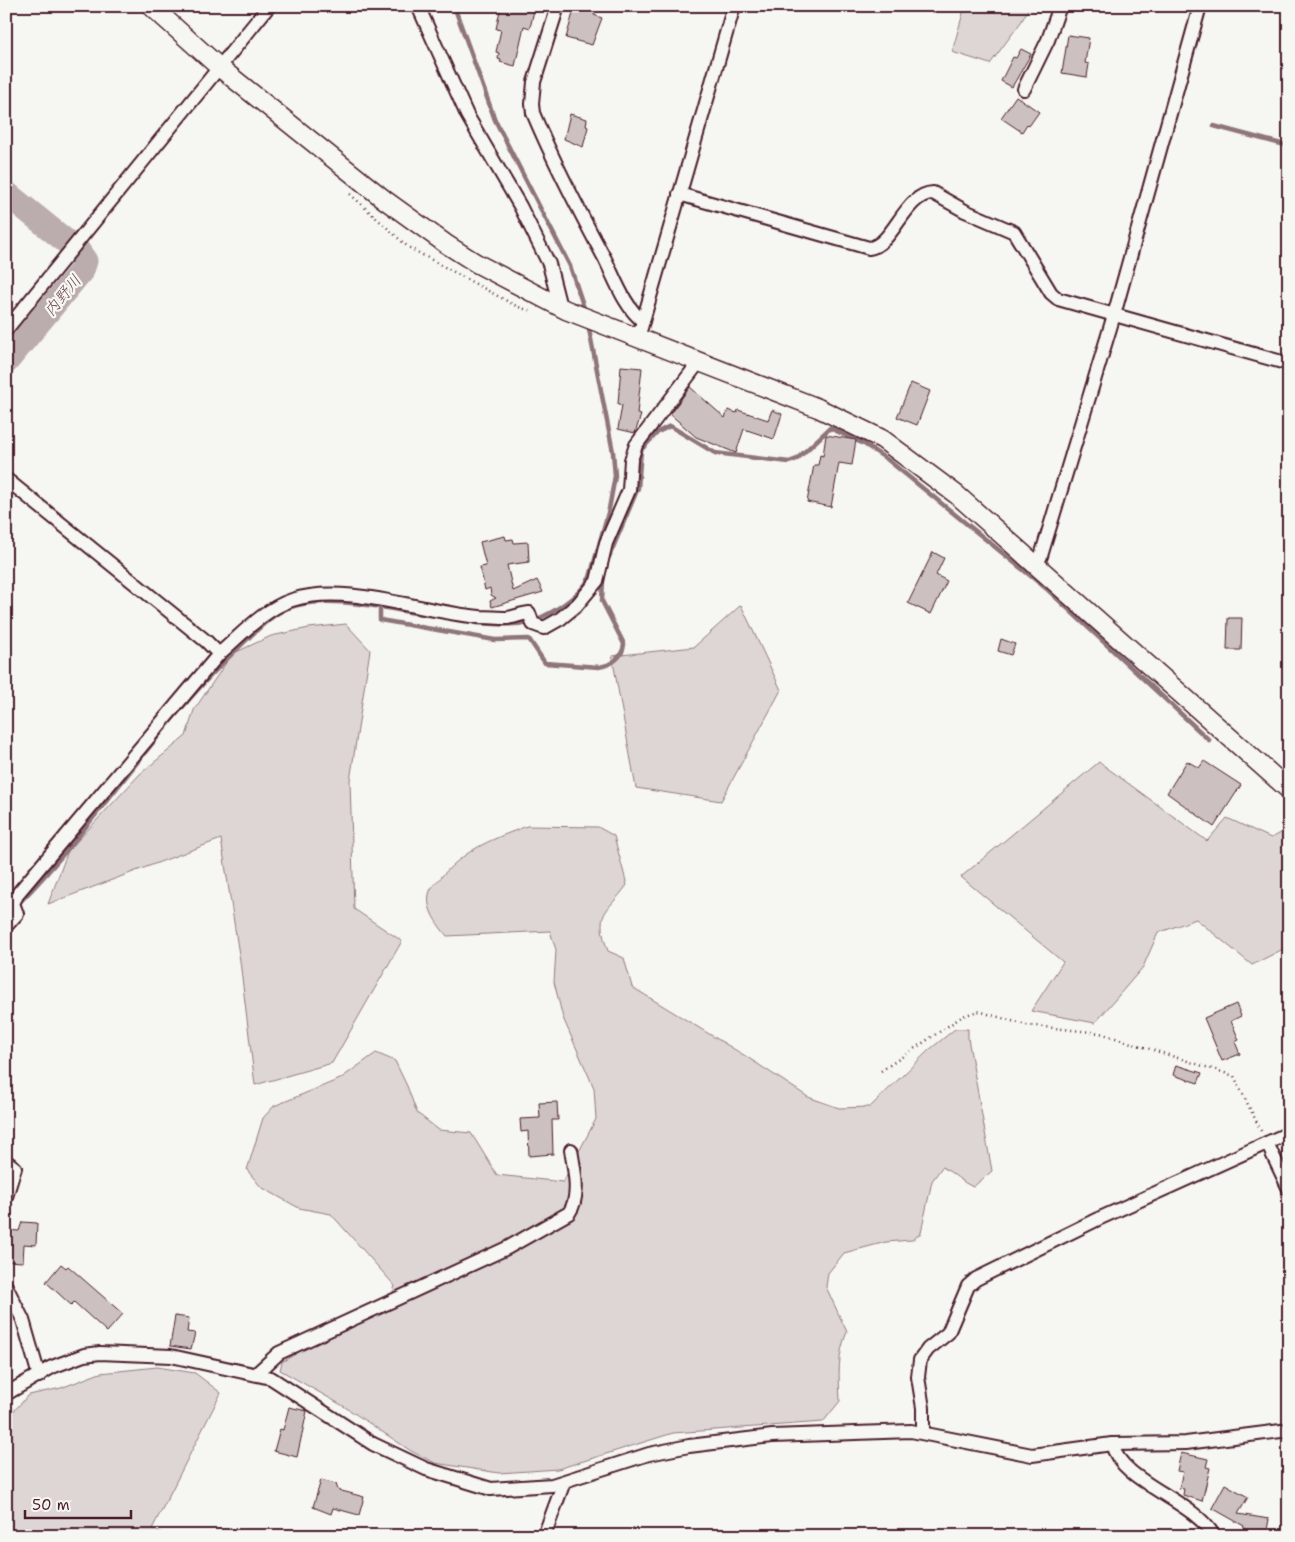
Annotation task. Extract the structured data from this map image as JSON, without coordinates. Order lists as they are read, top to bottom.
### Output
{
  "water": ["内野川"],
  "scale_bar": "50 m"
}
